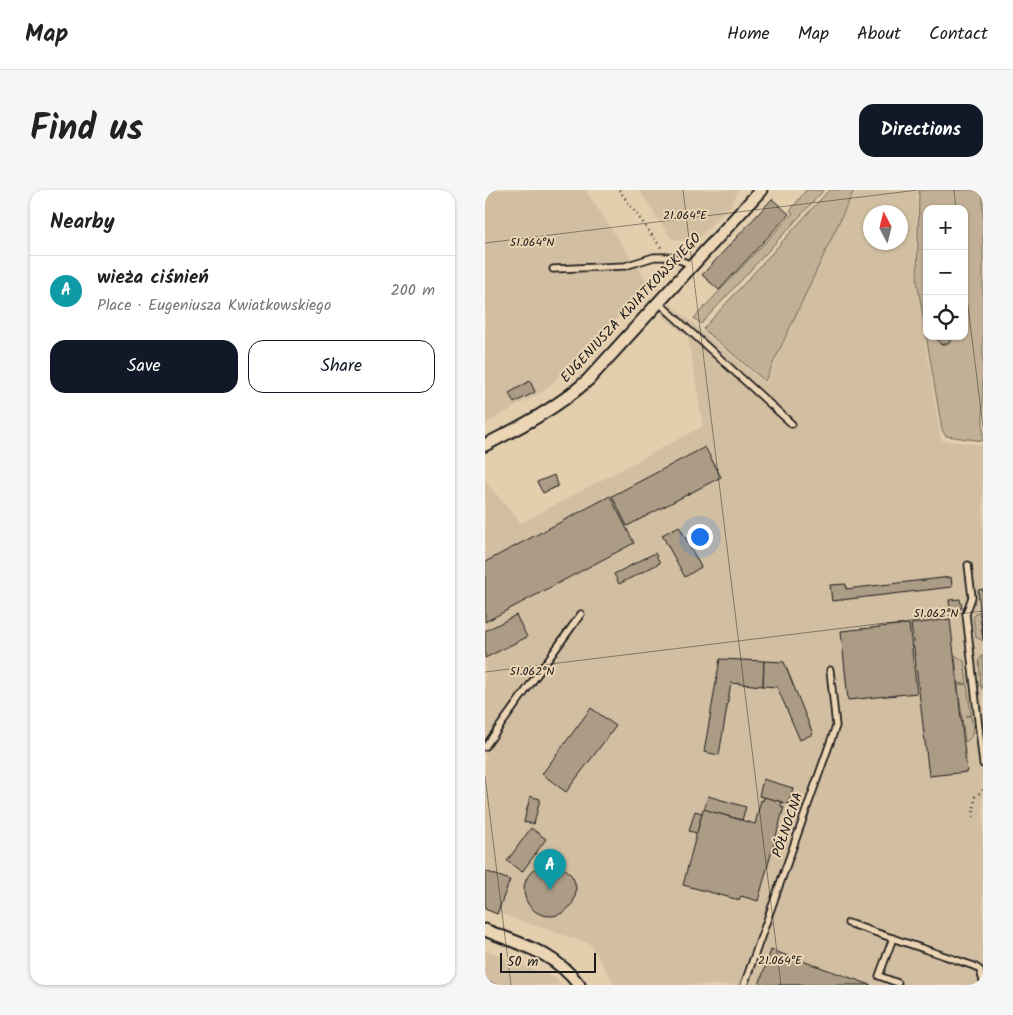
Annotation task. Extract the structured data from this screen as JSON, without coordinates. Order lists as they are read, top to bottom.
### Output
{
  "streets": {
    "street": ["EUGENIUSZA KWIATKOWSKIEGO"],
    "lane": ["PÓŁNOCNA"]
  },
  "scale_bar": "50 m",
  "north": "top",
  "page": {
    "header": "Map",
    "nav": [
      "Home",
      "Map",
      "About",
      "Contact"
    ],
    "title": "Find us",
    "buttons": [
      "Directions",
      ["Save", "Share"]
    ],
    "heading": "Nearby",
    "map_buttons": ["+", "−"],
    "list": [
      {
        "mark": "A",
        "name": "wieża ciśnień",
        "note": "Place · Eugeniusza Kwiatkowskiego",
        "value": "200 m"
      }
    ],
    "pins": "A",
    "scale": "50 m"
  },
  "coordinates": ["21.064°E", "51.064°N", "51.062°N"]
}
